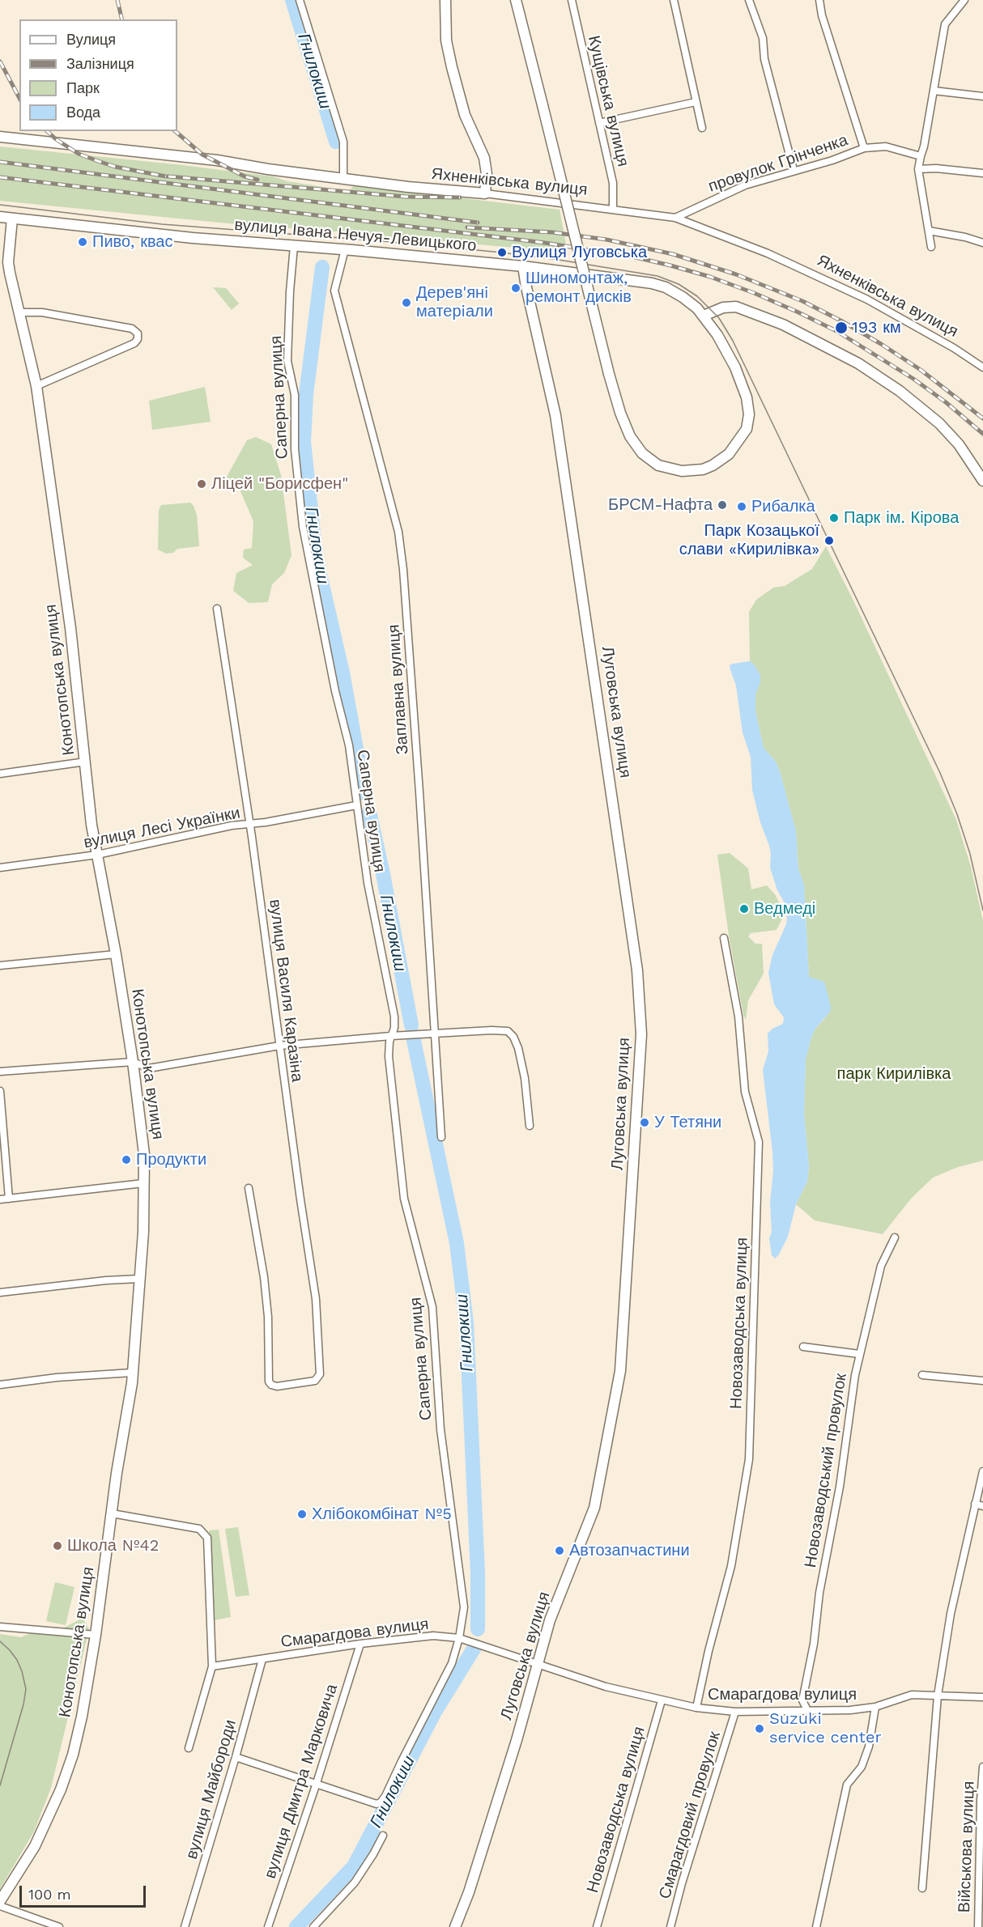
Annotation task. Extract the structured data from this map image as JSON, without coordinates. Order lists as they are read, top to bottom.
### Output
{
  "streets": {
    "street": [
      "Кущівська вулиця",
      "провулок Грінченка",
      "Яхненківська вулиця",
      "вулиця Івана Нечуя-Левицького",
      "Саперна вулиця",
      "Конотопська вулиця",
      "Заплавна вулиця",
      "Луговська вулиця",
      "вулиця Лесі Українки",
      "вулиця Василя Каразіна",
      "Новозаводська вулиця",
      "Новозаводський провулок",
      "Смарагдова вулиця",
      "вулиця Дмитра Марковича",
      "вулиця Майбороди",
      "Смарагдовий провулок",
      "Військова вулиця"
    ]
  },
  "crossings": [
    ["Кущівська вулиця", "Яхненківська вулиця"],
    ["провулок Грінченка", "Яхненківська вулиця"],
    ["вулиця Івана Нечуя-Левицького", "Саперна вулиця"],
    ["вулиця Івана Нечуя-Левицького", "Конотопська вулиця"],
    ["вулиця Івана Нечуя-Левицького", "Заплавна вулиця"],
    ["вулиця Івана Нечуя-Левицького", "Луговська вулиця"],
    ["Саперна вулиця", "вулиця Лесі Українки"],
    ["Саперна вулиця", "Смарагдова вулиця"],
    ["Саперна вулиця", "вулиця Дмитра Марковича"],
    ["Конотопська вулиця", "вулиця Лесі Українки"],
    ["Луговська вулиця", "Смарагдова вулиця"],
    ["вулиця Лесі Українки", "вулиця Василя Каразіна"],
    ["Новозаводська вулиця", "Смарагдова вулиця"],
    ["Новозаводський провулок", "Смарагдова вулиця"],
    ["Смарагдова вулиця", "вулиця Дмитра Марковича"],
    ["Смарагдова вулиця", "вулиця Майбороди"],
    ["Смарагдова вулиця", "Смарагдовий провулок"]
  ],
  "water": ["Гнилокиш"],
  "parks": ["парк Кирилівка"],
  "places": [
    "Пиво, квас",
    "Вулиця Луговська",
    "Шиномонтаж, ремонт дисків",
    "Дерев'янi матерiали",
    "193 км",
    "Ліцей \"Борисфен\"",
    "БРСМ-Нафта",
    "Рибалка",
    "Парк ім. Кірова",
    "Парк Козацької слави «Кирилівка»",
    "Ведмеді",
    "У Тетяни",
    "Продукти",
    "Хлібокомбінат №5",
    "Школа №42",
    "Автозапчастини",
    "Suzuki service center"
  ],
  "legend": [
    "Вулиця",
    "Залізниця",
    "Парк",
    "Вода"
  ],
  "scale_bar": "100 m"
}
